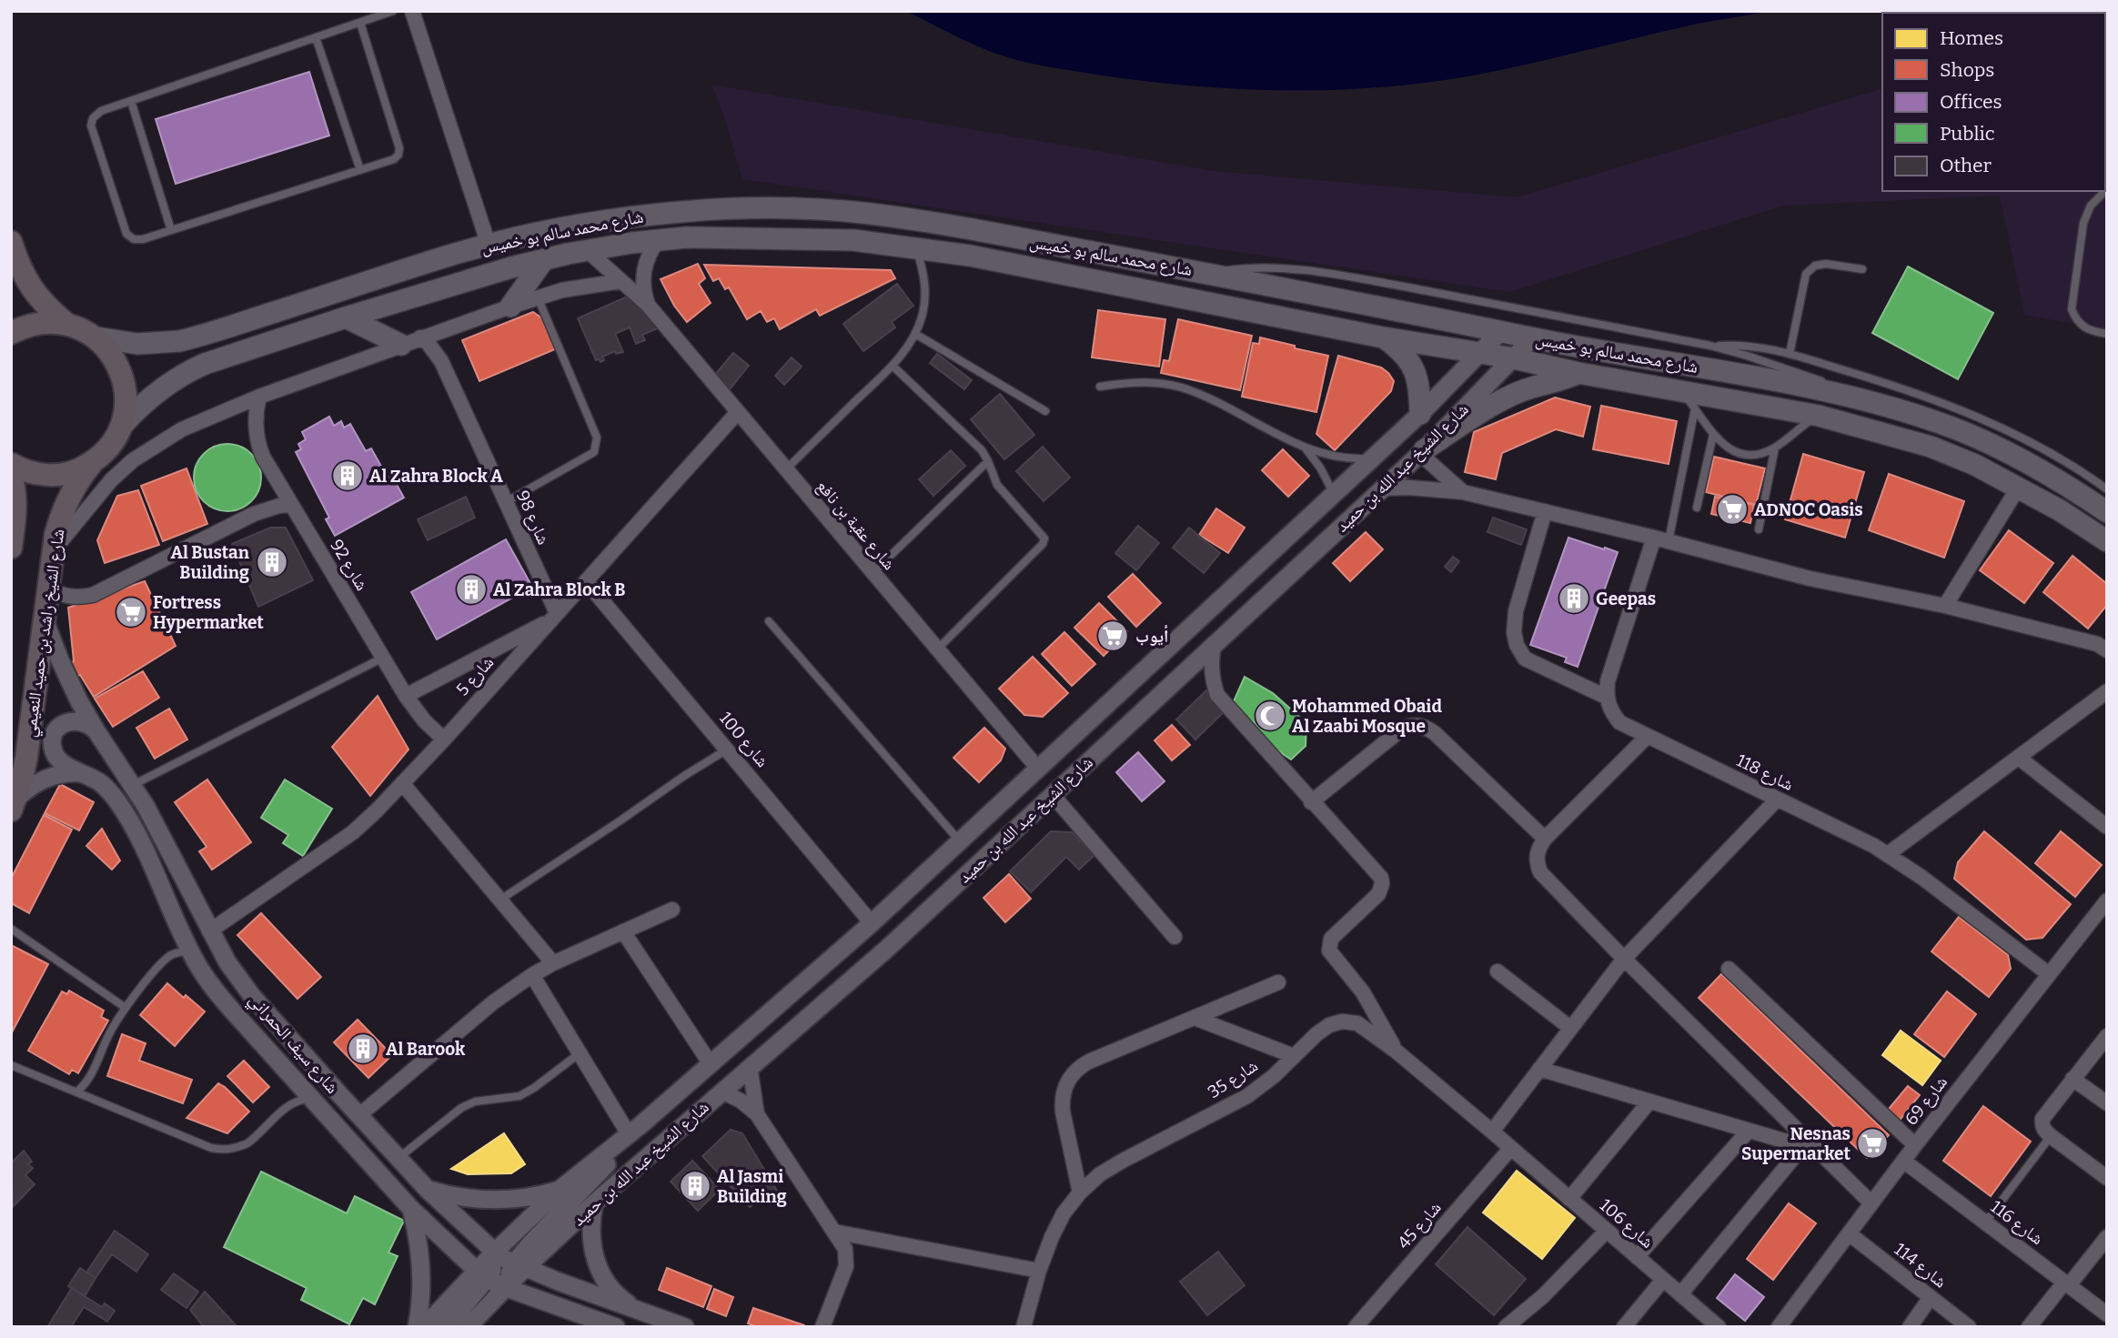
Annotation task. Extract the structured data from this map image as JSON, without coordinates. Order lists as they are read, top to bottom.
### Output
{
  "streets": {
    "main road": ["شارع محمد سالم بو خميس", "شارع الشيخ راشد بن حميد النعيمي"],
    "street": [
      "شارع الشيخ عبد الله بن حميد",
      "شارع 98",
      "شارع عقبة بن نافع",
      "شارع 92",
      "شارع 5",
      "شارع 100",
      "شارع 118",
      "شارع سيف الحمراني",
      "شارع 35",
      "شارع 69",
      "شارع 116",
      "شارع 106",
      "شارع 45",
      "شارع 114"
    ]
  },
  "crossings": [
    ["شارع محمد سالم بو خميس", "شارع الشيخ عبد الله بن حميد"],
    ["شارع محمد سالم بو خميس", "شارع عقبة بن نافع"],
    ["شارع محمد سالم بو خميس", "شارع الشيخ راشد بن حميد النعيمي"],
    ["شارع الشيخ عبد الله بن حميد", "شارع عقبة بن نافع"],
    ["شارع الشيخ عبد الله بن حميد", "شارع 100"],
    ["شارع الشيخ عبد الله بن حميد", "شارع سيف الحمراني"],
    ["شارع 98", "شارع 5"],
    ["شارع عقبة بن نافع", "شارع 5"],
    ["شارع 92", "شارع 5"],
    ["شارع الشيخ راشد بن حميد النعيمي", "شارع سيف الحمراني"],
    ["شارع 5", "شارع 100"],
    ["شارع 5", "شارع سيف الحمراني"],
    ["شارع 118", "شارع 69"],
    ["شارع 35", "شارع 106"],
    ["شارع 35", "شارع 45"],
    ["شارع 69", "شارع 116"],
    ["شارع 69", "شارع 114"],
    ["شارع 106", "شارع 45"]
  ],
  "places": {
    "building": [
      "Al Zahra Block A",
      "Al Bustan Building",
      "Al Zahra Block B",
      "Geepas",
      "Al Barook",
      "Al Jasmi Building"
    ],
    "supermarket": [
      "ADNOC Oasis",
      "Fortress Hypermarket",
      "أيوب",
      "Nesnas Supermarket"
    ],
    "mosque": ["Mohammed Obaid Al Zaabi Mosque"]
  },
  "legend": [
    "Homes",
    "Shops",
    "Offices",
    "Public",
    "Other"
  ]
}
